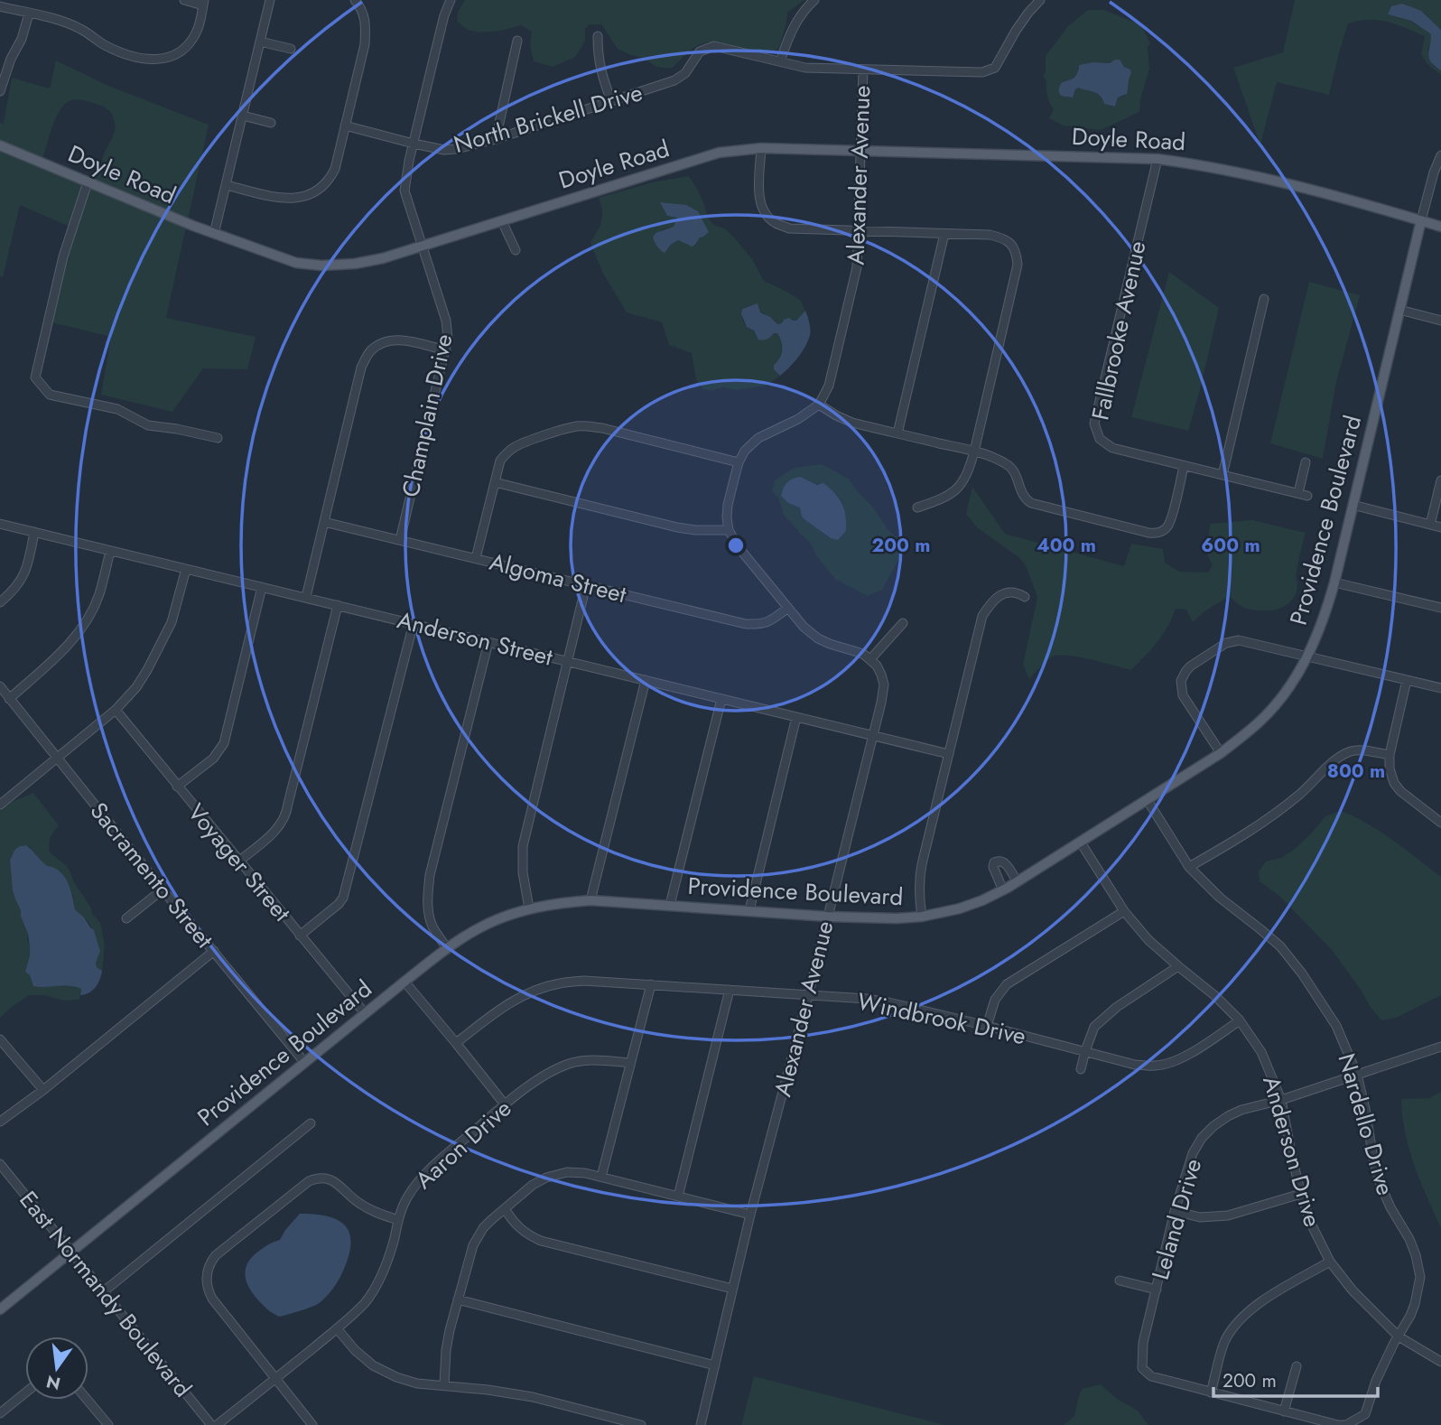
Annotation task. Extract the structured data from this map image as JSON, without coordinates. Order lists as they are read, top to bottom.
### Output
{
  "streets": {
    "main road": ["Doyle Road", "Providence Boulevard"],
    "street": [
      "North Brickell Drive",
      "Alexander Avenue",
      "Fallbrooke Avenue",
      "Champlain Drive",
      "Algoma Street",
      "Anderson Street",
      "Voyager Street",
      "Sacramento Street",
      "Windbrook Drive",
      "Nardello Drive",
      "Aaron Drive",
      "Anderson Drive",
      "Leland Drive",
      "East Normandy Boulevard"
    ]
  },
  "crossings": [
    ["North Brickell Drive", "Champlain Drive"],
    ["Doyle Road", "Alexander Avenue"],
    ["Doyle Road", "Fallbrooke Avenue"],
    ["Doyle Road", "Champlain Drive"],
    ["Doyle Road", "Providence Boulevard"],
    ["Alexander Avenue", "Providence Boulevard"],
    ["Alexander Avenue", "Anderson Street"],
    ["Alexander Avenue", "Windbrook Drive"],
    ["Champlain Drive", "Algoma Street"],
    ["Providence Boulevard", "Voyager Street"],
    ["Providence Boulevard", "Sacramento Street"],
    ["Providence Boulevard", "Nardello Drive"],
    ["Providence Boulevard", "Anderson Drive"],
    ["Providence Boulevard", "East Normandy Boulevard"],
    ["Windbrook Drive", "Anderson Drive"],
    ["Nardello Drive", "Anderson Drive"],
    ["Nardello Drive", "Leland Drive"],
    ["Anderson Drive", "Leland Drive"]
  ],
  "scale_bar": "200 m",
  "north": "bottom",
  "rings": [
    "200 m",
    "400 m",
    "600 m",
    "800 m"
  ]
}
